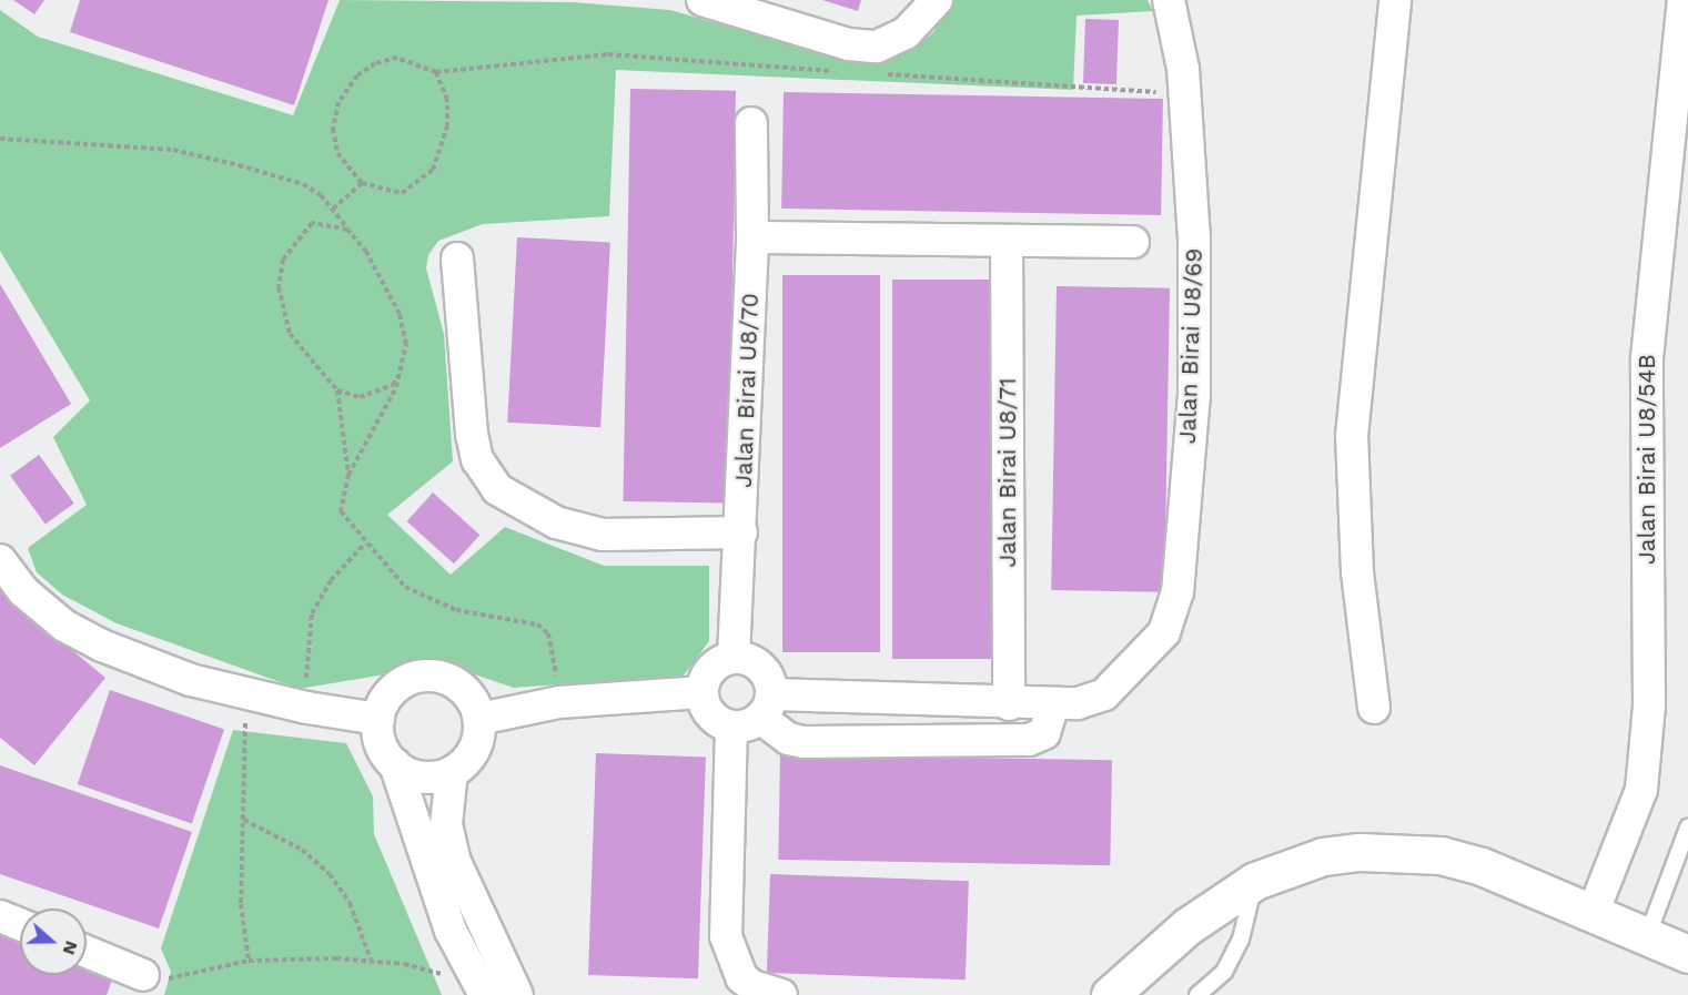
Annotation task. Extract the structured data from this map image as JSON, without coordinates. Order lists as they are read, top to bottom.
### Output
{
  "streets": {
    "street": [
      "Jalan Birai U8/69",
      "Jalan Birai U8/70",
      "Jalan Birai U8/54B",
      "Jalan Birai U8/71"
    ]
  },
  "crossings": [
    ["Jalan Birai U8/69", "Jalan Birai U8/70"],
    ["Jalan Birai U8/69", "Jalan Birai U8/71"]
  ],
  "north": "right"
}
